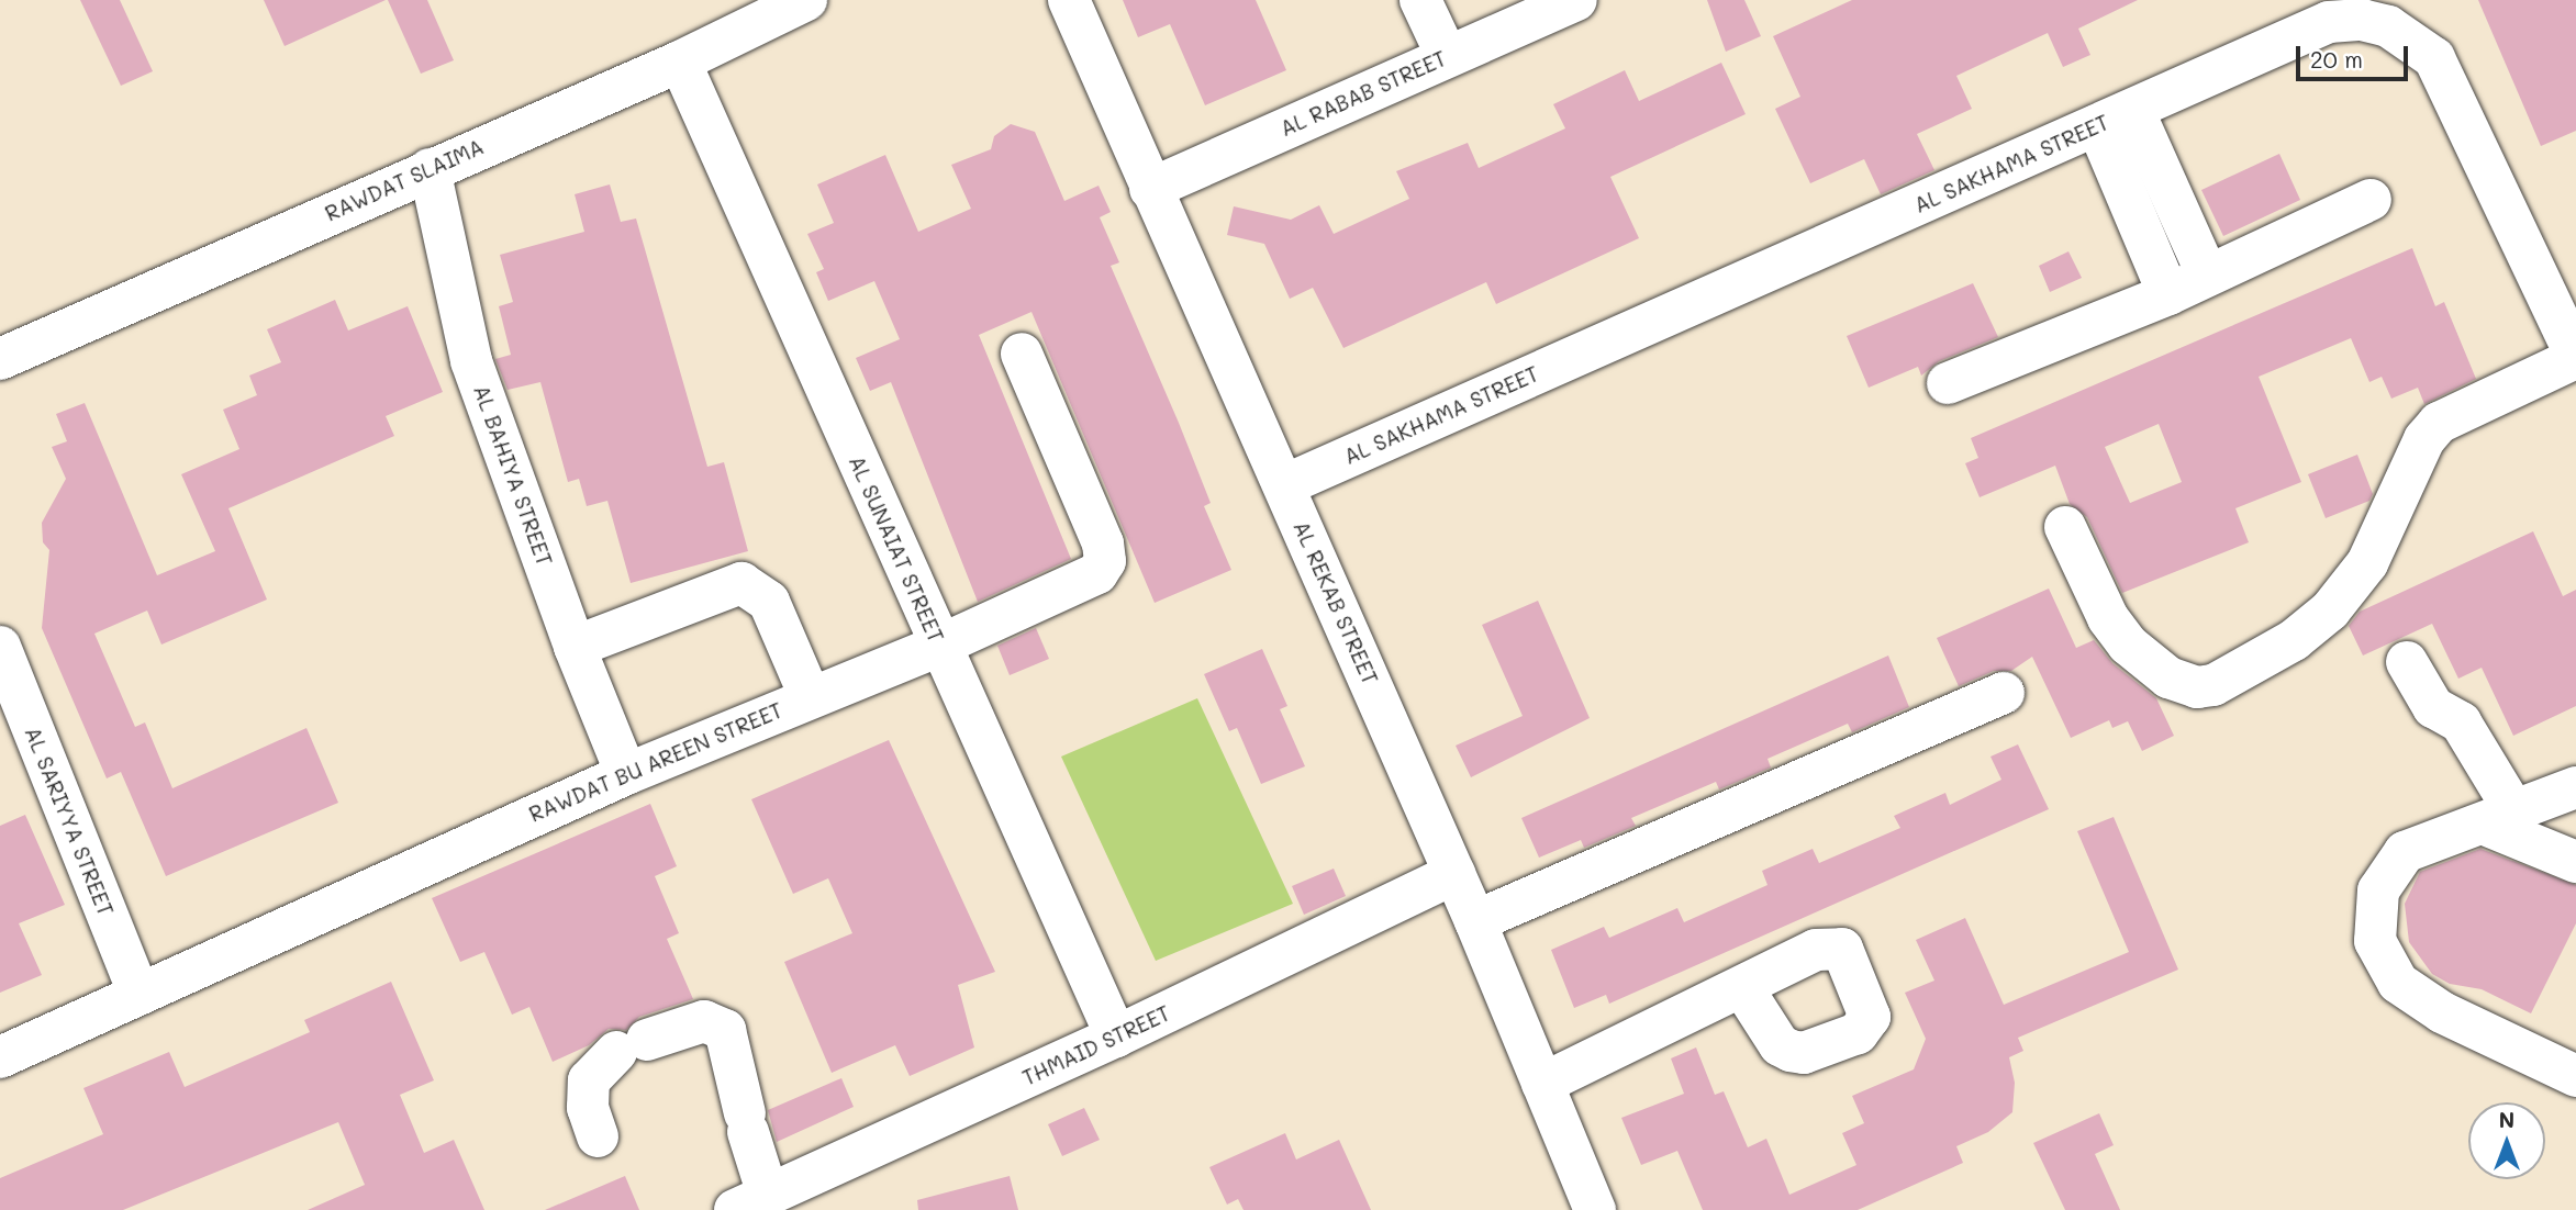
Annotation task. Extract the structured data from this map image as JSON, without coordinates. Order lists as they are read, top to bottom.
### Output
{
  "streets": {
    "street": [
      "AL RABAB STREET",
      "AL SAKHAMA STREET",
      "RAWDAT SLAIMA",
      "AL BAHIYA STREET",
      "AL SUNAIAT STREET",
      "AL REKAB STREET",
      "RAWDAT BU AREEN STREET",
      "AL SARIYYA STREET",
      "THMAID STREET"
    ]
  },
  "crossings": [
    ["AL RABAB STREET", "AL REKAB STREET"],
    ["AL SAKHAMA STREET", "AL REKAB STREET"],
    ["RAWDAT SLAIMA", "AL BAHIYA STREET"],
    ["RAWDAT SLAIMA", "AL SUNAIAT STREET"],
    ["AL BAHIYA STREET", "RAWDAT BU AREEN STREET"],
    ["AL SUNAIAT STREET", "RAWDAT BU AREEN STREET"],
    ["AL SUNAIAT STREET", "THMAID STREET"],
    ["AL REKAB STREET", "THMAID STREET"],
    ["RAWDAT BU AREEN STREET", "AL SARIYYA STREET"]
  ],
  "scale_bar": "20 m",
  "north": "top"
}
